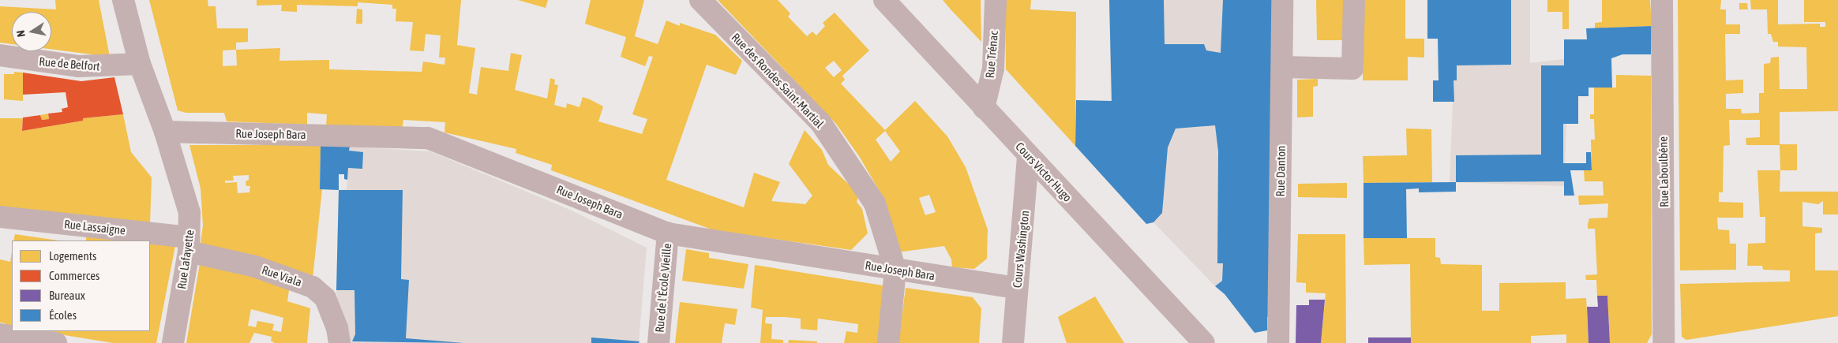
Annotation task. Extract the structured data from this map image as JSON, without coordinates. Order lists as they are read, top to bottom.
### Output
{
  "streets": {
    "street": [
      "Rue Trénac",
      "Rue de Belfort",
      "Rue des Rondes Saint-Martial",
      "Rue Joseph Bara",
      "Rue Danton",
      "Cours Victor Hugo",
      "Rue Laboulbéne",
      "Rue Lassaigne",
      "Cours Washington",
      "Rue Lafayette",
      "Rue Viala",
      "Rue de l'École Vieille"
    ]
  },
  "crossings": [
    ["Rue Trénac", "Cours Victor Hugo"],
    ["Rue de Belfort", "Rue Lafayette"],
    ["Rue des Rondes Saint-Martial", "Rue Joseph Bara"],
    ["Rue Joseph Bara", "Cours Washington"],
    ["Rue Joseph Bara", "Rue Lafayette"],
    ["Rue Joseph Bara", "Rue de l'École Vieille"],
    ["Cours Victor Hugo", "Cours Washington"],
    ["Rue Lassaigne", "Rue Lafayette"],
    ["Rue Lassaigne", "Rue Viala"],
    ["Rue Lafayette", "Rue Viala"]
  ],
  "legend": [
    "Logements",
    "Commerces",
    "Bureaux",
    "Écoles"
  ],
  "north": "left"
}
